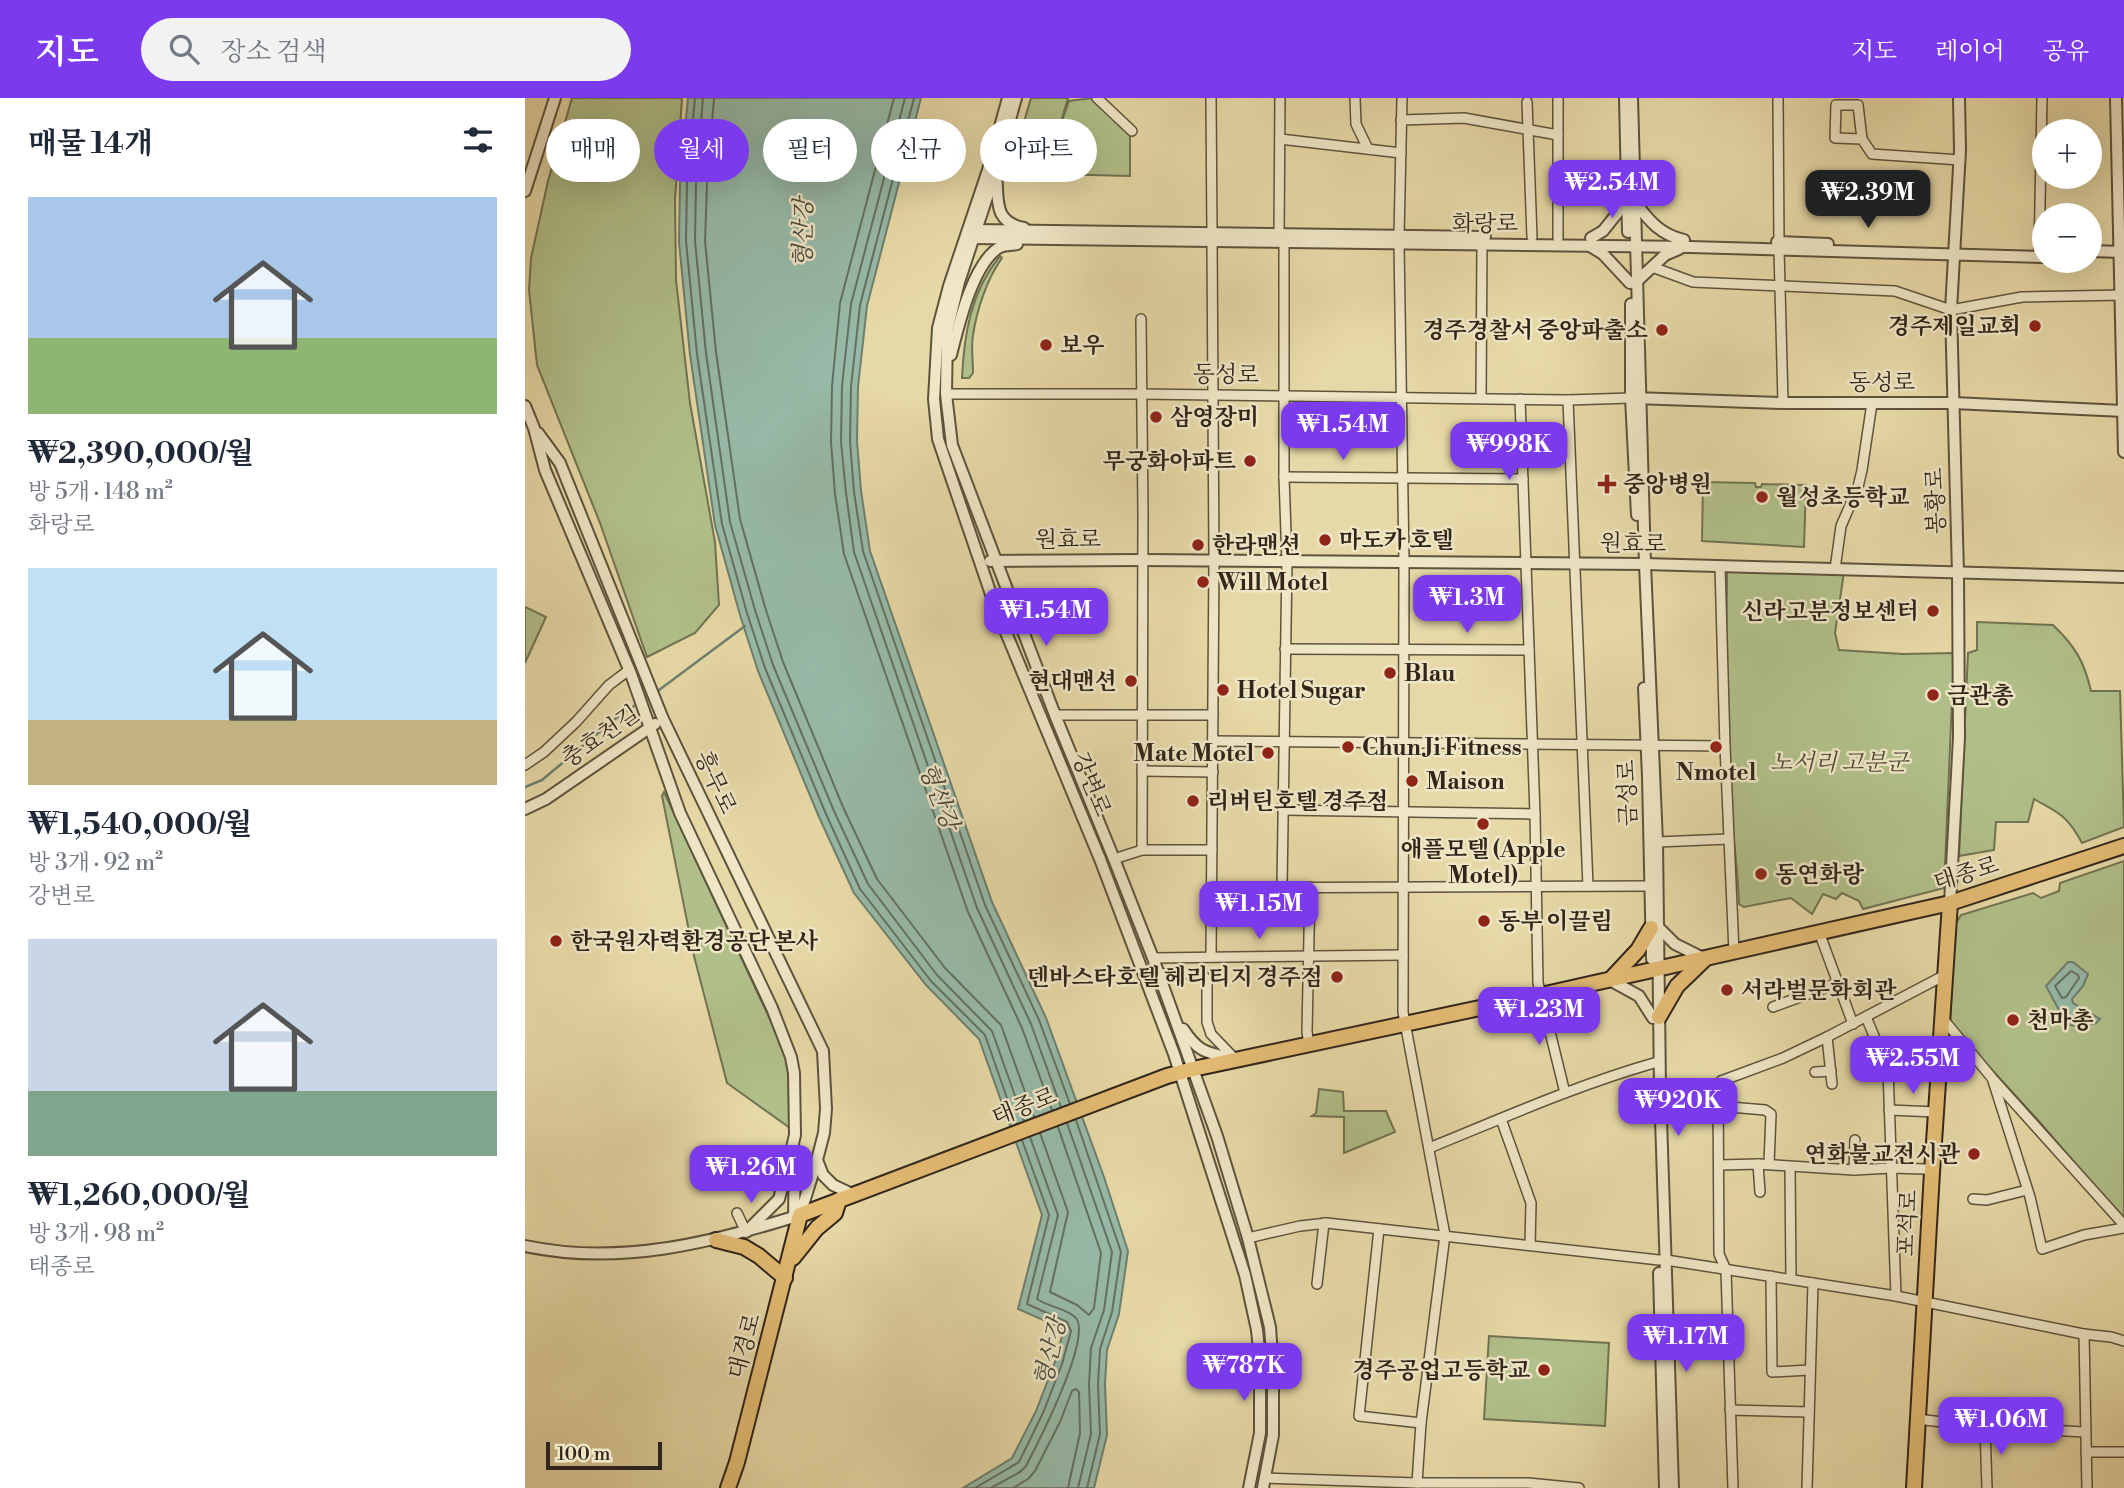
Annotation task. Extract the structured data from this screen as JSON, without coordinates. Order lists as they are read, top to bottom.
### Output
{
  "streets": {
    "main road": ["태종로", "포석로", "대경로"],
    "street": [
      "화랑로",
      "동성로",
      "봉황로",
      "원효로",
      "충효천길",
      "흥무로",
      "강변로",
      "금성로"
    ]
  },
  "crossings": [
    ["화랑로", "봉황로"],
    ["화랑로", "강변로"],
    ["화랑로", "금성로"],
    ["동성로", "봉황로"],
    ["동성로", "강변로"],
    ["동성로", "금성로"],
    ["봉황로", "원효로"],
    ["봉황로", "태종로"],
    ["봉황로", "포석로"],
    ["원효로", "강변로"],
    ["원효로", "금성로"],
    ["충효천길", "흥무로"],
    ["흥무로", "태종로"],
    ["흥무로", "대경로"],
    ["강변로", "태종로"],
    ["금성로", "태종로"],
    ["태종로", "포석로"],
    ["태종로", "대경로"]
  ],
  "water": ["형산강"],
  "parks": ["노서리 고분군"],
  "places": {
    "other": [
      "경주제일교회",
      "경주경찰서 중앙파출소",
      "보우",
      "삼영장미",
      "무궁화아파트",
      "월성초등학교",
      "마도카 호텔",
      "한라맨션",
      "Will Motel",
      "신라고분정보센터",
      "Blau",
      "현대맨션",
      "Hotel Sugar",
      "금관총",
      "Chun Ji Fitness",
      "Nmotel",
      "Mate Motel",
      "Maison",
      "리버틴호텔 경주점",
      "애플모텔 (Apple Motel)",
      "동연화랑",
      "동부 이끌림",
      "한국원자력환경공단 본사",
      "덴바스타호텔 헤리티지 경주점",
      "서라벌문화회관",
      "천마총",
      "연화불교전시관",
      "경주공업고등학교"
    ],
    "health": ["중앙병원"]
  },
  "scale_bar": "100 m",
  "page": {
    "header": "지도",
    "search": "장소 검색",
    "nav": ["지도", "레이어", "공유"],
    "heading": "매물 14개",
    "map_buttons": ["+", "−"],
    "chip": [
      "매매",
      "월세",
      "필터",
      "신규",
      "아파트"
    ],
    "price": [
      "₩2.54M",
      "₩2.39M",
      "₩1.54M",
      "₩998K",
      "₩1.3M",
      "₩1.54M",
      "₩1.15M",
      "₩1.23M",
      "₩2.55M",
      "₩920K",
      "₩1.26M",
      "₩1.17M",
      "₩787K",
      "₩1.06M"
    ],
    "list": [
      {
        "name": "₩2,390,000/월",
        "note": "방 5개 · 148 m² · 화랑로"
      },
      {
        "name": "₩1,540,000/월",
        "note": "방 3개 · 92 m² · 강변로"
      },
      {
        "name": "₩1,260,000/월",
        "note": "방 3개 · 98 m² · 태종로"
      }
    ],
    "scale": "100 m"
  }
}
